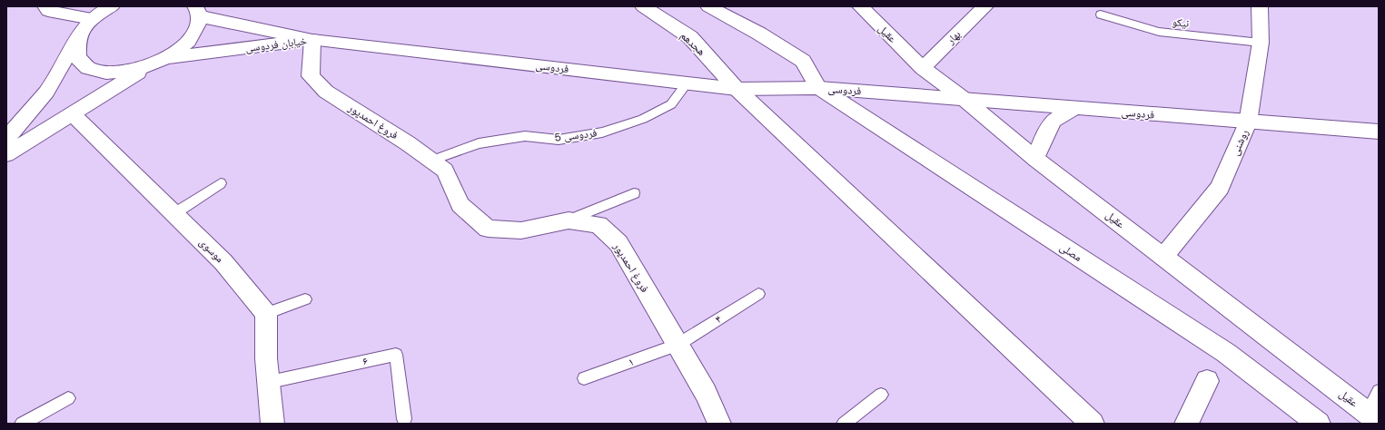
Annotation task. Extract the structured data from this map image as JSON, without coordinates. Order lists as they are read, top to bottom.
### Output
{
  "streets": {
    "street": [
      "عقیل",
      "بهار",
      "هجدهم",
      "خیابان فردوسی",
      "فردوسی",
      "فروغ احمدپور",
      "روشنی",
      "موسوی",
      "مصلی"
    ],
    "lane": [
      "نیکو",
      "5 فردوسی",
      "۴",
      "۶",
      "۱"
    ]
  },
  "crossings": [
    ["نیکو", "روشنی"],
    ["عقیل", "بهار"],
    ["عقیل", "فردوسی"],
    ["عقیل", "روشنی"],
    ["هجدهم", "فردوسی"],
    ["خیابان فردوسی", "فردوسی"],
    ["خیابان فردوسی", "فروغ احمدپور"],
    ["فردوسی", "فروغ احمدپور"],
    ["فردوسی", "5 فردوسی"],
    ["فردوسی", "روشنی"],
    ["فردوسی", "مصلی"],
    ["فروغ احمدپور", "5 فردوسی"],
    ["فروغ احمدپور", "۴"],
    ["فروغ احمدپور", "۱"],
    ["۴", "۱"]
  ]
}
